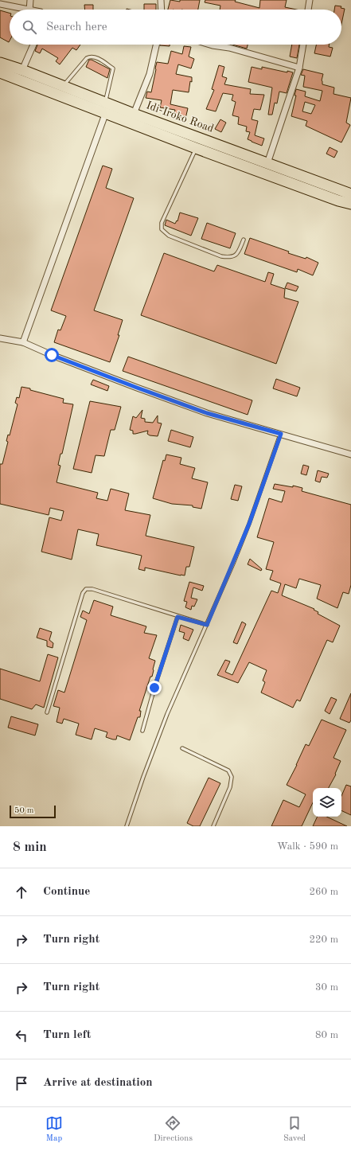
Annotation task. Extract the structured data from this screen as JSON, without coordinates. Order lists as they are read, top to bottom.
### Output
{
  "streets": {
    "highway": ["Idi-Iroko Road"]
  },
  "scale_bar": "50 m",
  "page": {
    "search": "Search here",
    "scale": "50 m",
    "heading": ["8 min", "Walk · 590 m"],
    "list": [
      ["Continue", "260 m"],
      ["Turn right", "220 m"],
      ["Turn right", "30 m"],
      ["Turn left", "80 m"],
      "Arrive at destination"
    ],
    "nav": ["Map", "Directions", "Saved"]
  }
}
